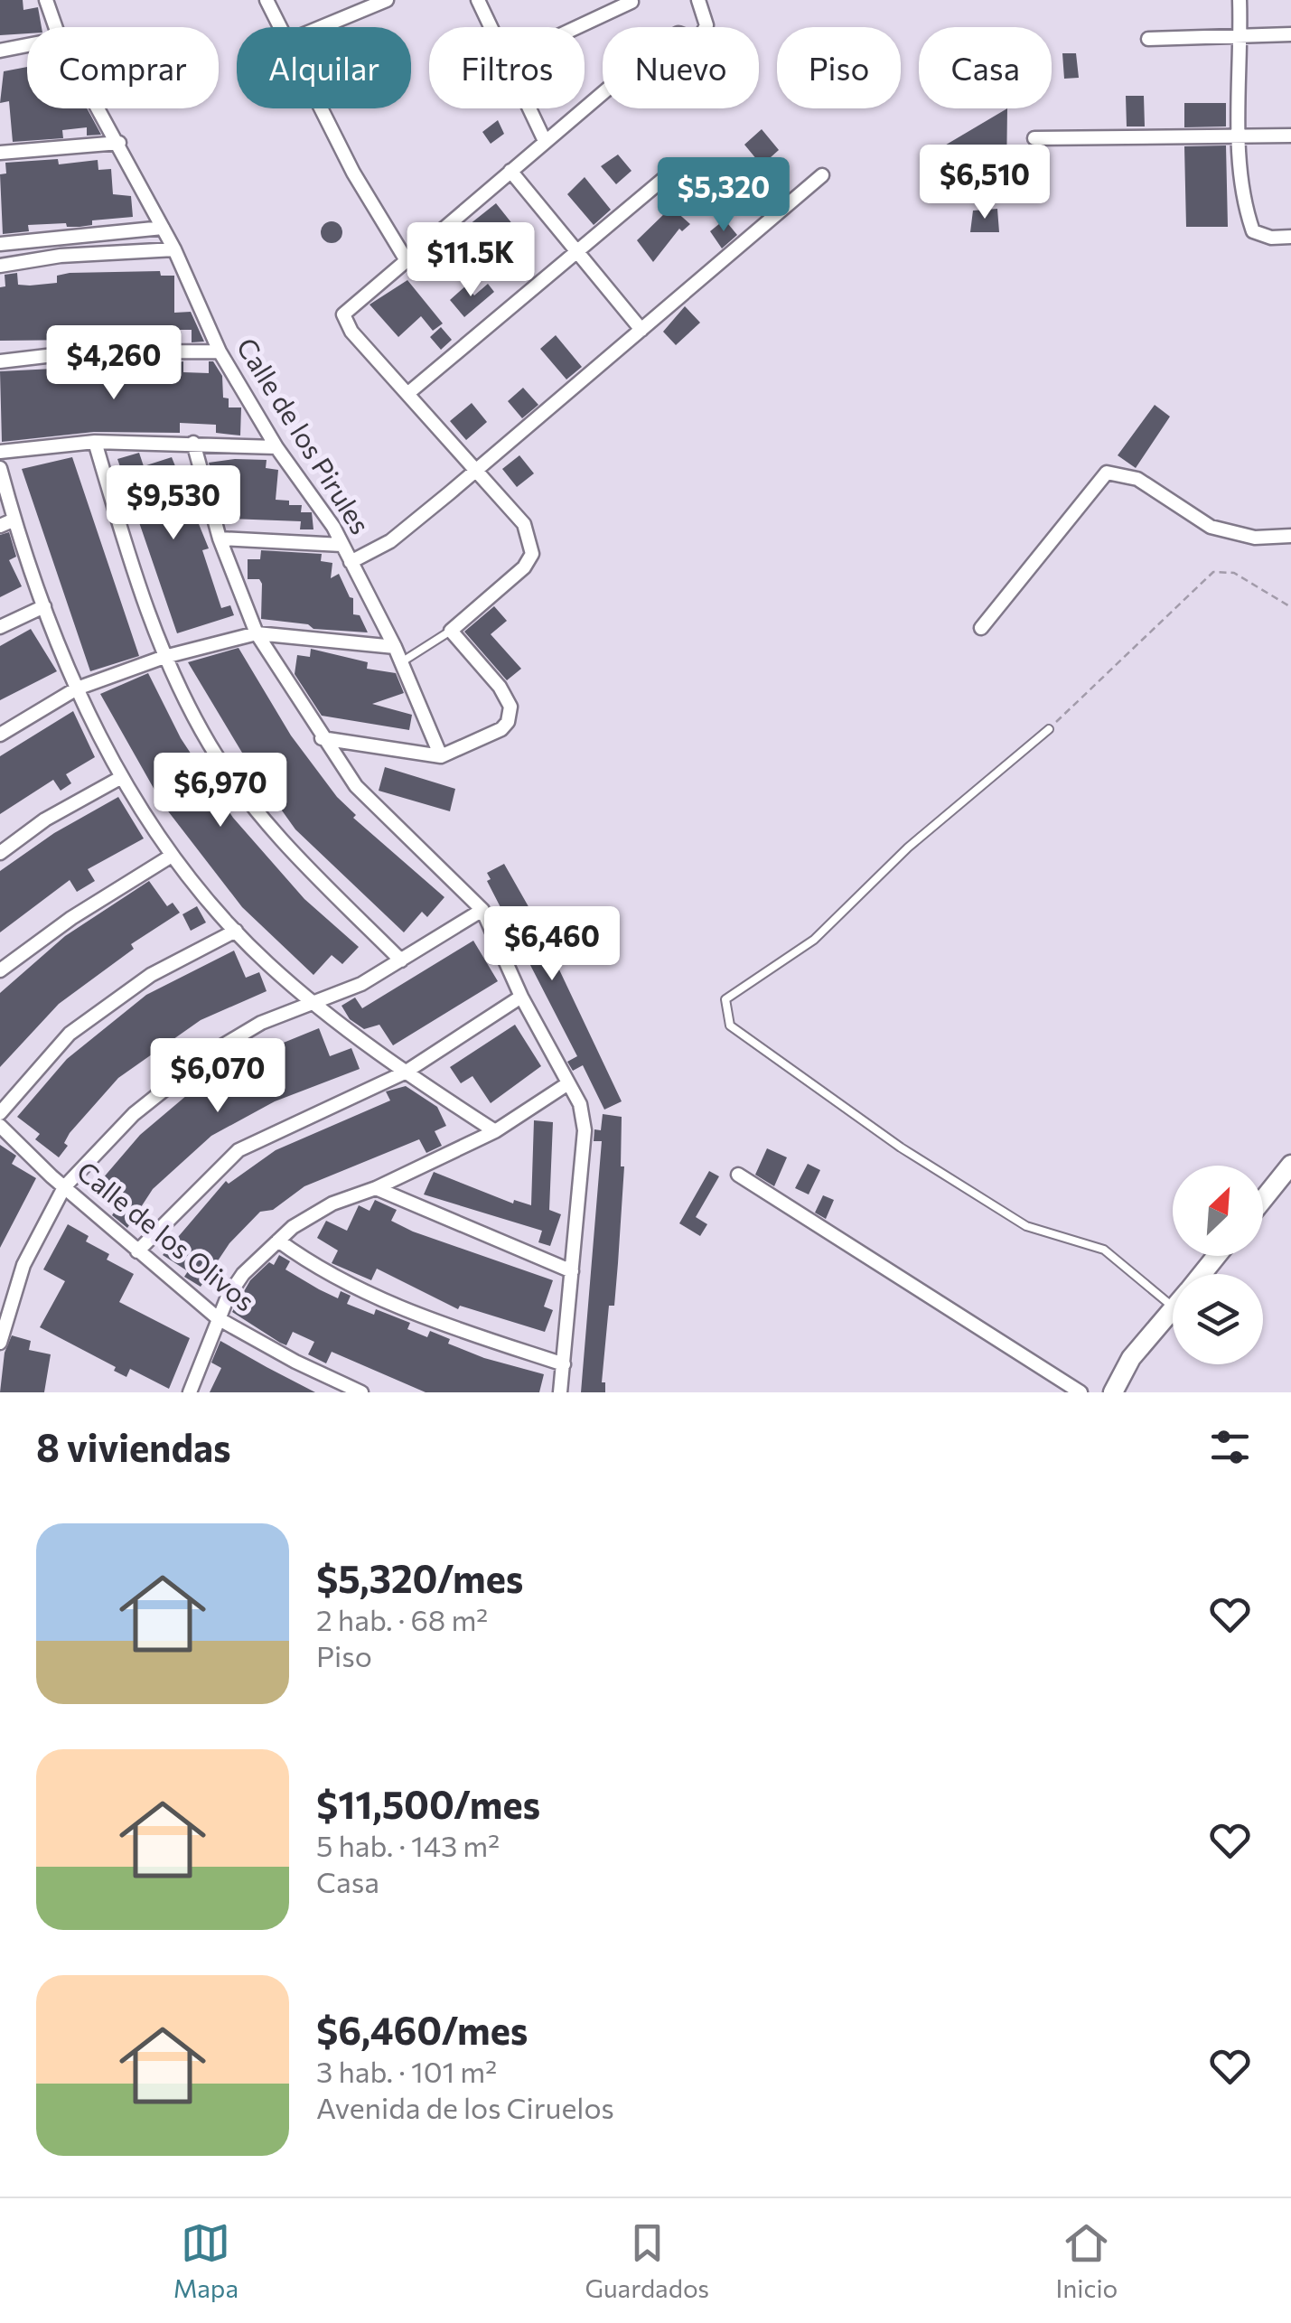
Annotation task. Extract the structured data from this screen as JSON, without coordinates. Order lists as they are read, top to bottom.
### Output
{
  "streets": {
    "street": ["Calle de los Pirules", "Calle de los Olivos"]
  },
  "north": "top right",
  "page": {
    "chip": [
      "Comprar",
      "Alquilar",
      "Filtros",
      "Nuevo",
      "Piso",
      "Casa"
    ],
    "price": [
      "$6,510",
      "$5,320",
      "$11.5K",
      "$4,260",
      "$9,530",
      "$6,970",
      "$6,460",
      "$6,070"
    ],
    "heading": "8 viviendas",
    "list": [
      {
        "name": "$5,320/mes",
        "note": "2 hab. · 68 m² · Piso"
      },
      {
        "name": "$11,500/mes",
        "note": "5 hab. · 143 m² · Casa"
      },
      {
        "name": "$6,460/mes",
        "note": "3 hab. · 101 m² · Avenida de los Ciruelos"
      }
    ],
    "tabs": ["Mapa", "Guardados", "Inicio"]
  }
}
